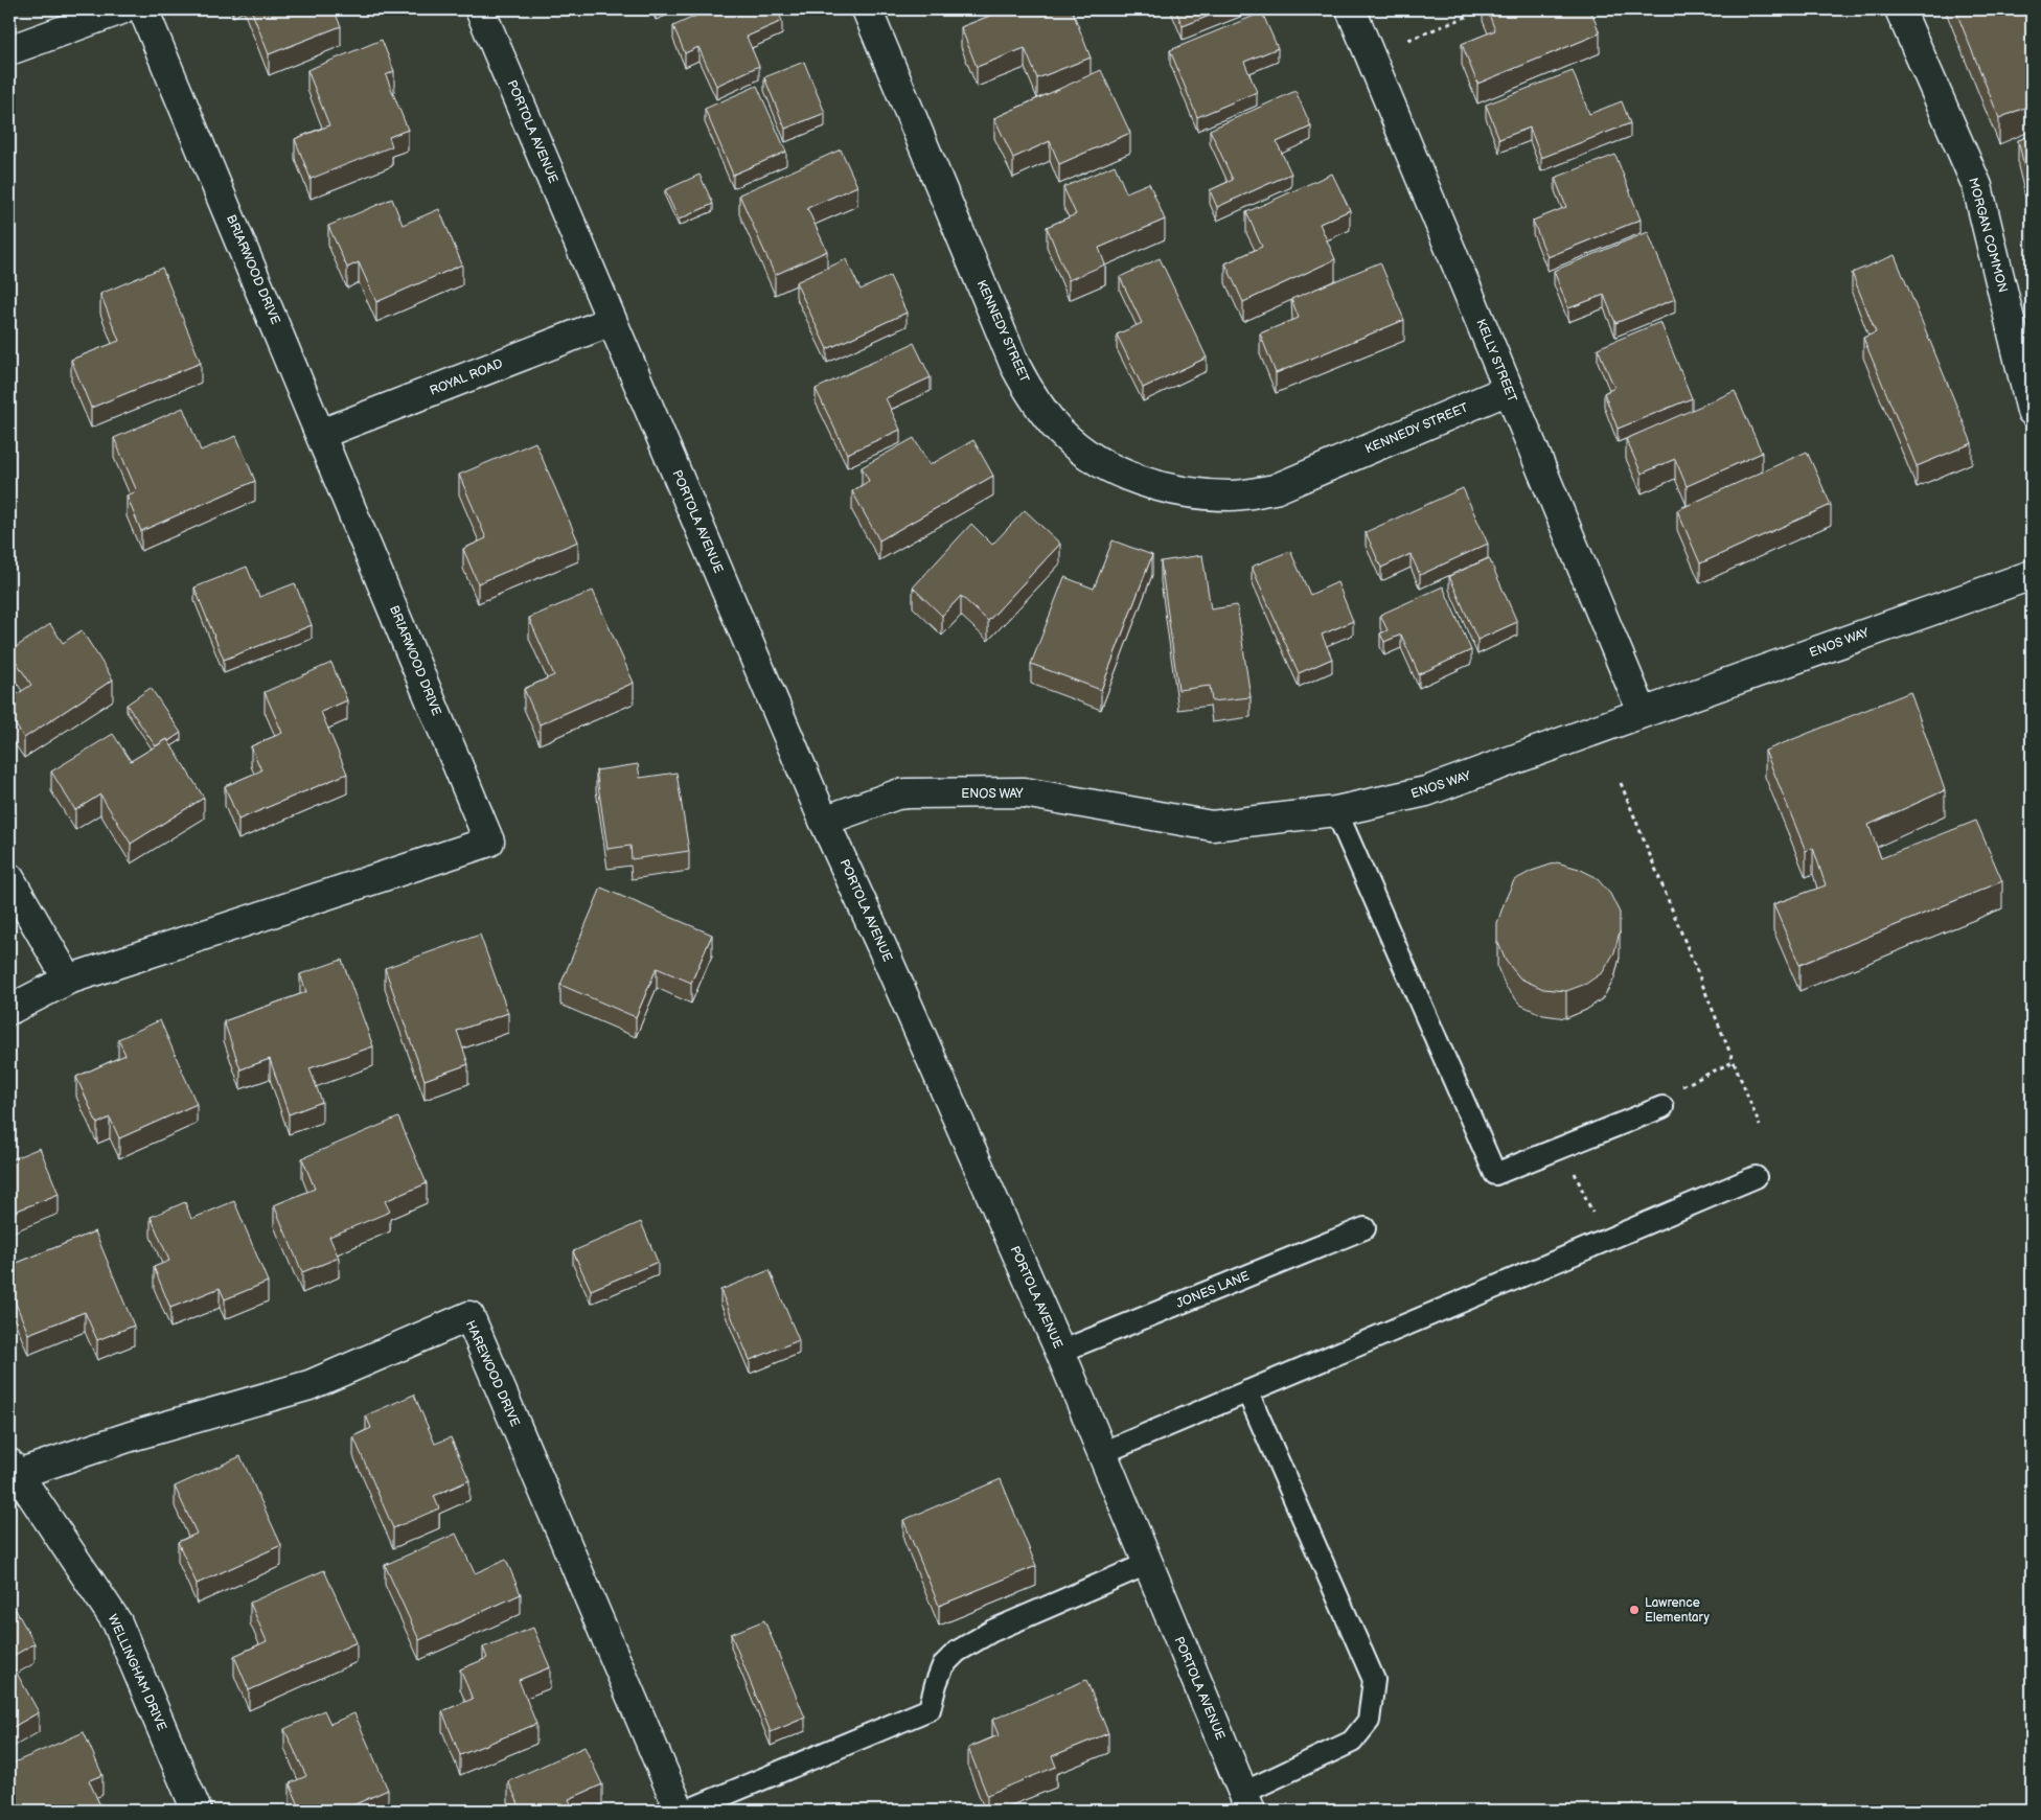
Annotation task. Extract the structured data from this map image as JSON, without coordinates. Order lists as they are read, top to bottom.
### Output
{
  "streets": {
    "street": [
      "PORTOLA AVENUE",
      "MORGAN COMMON",
      "BRIARWOOD DRIVE",
      "KENNEDY STREET",
      "KELLY STREET",
      "ROYAL ROAD",
      "ENOS WAY",
      "HAREWOOD DRIVE",
      "WELLINGHAM DRIVE"
    ],
    "lane": ["JONES LANE"]
  },
  "crossings": [
    ["PORTOLA AVENUE", "ROYAL ROAD"],
    ["PORTOLA AVENUE", "ENOS WAY"],
    ["PORTOLA AVENUE", "JONES LANE"],
    ["BRIARWOOD DRIVE", "ROYAL ROAD"],
    ["KENNEDY STREET", "KELLY STREET"],
    ["KELLY STREET", "ENOS WAY"],
    ["HAREWOOD DRIVE", "WELLINGHAM DRIVE"]
  ],
  "places": ["Lawrence Elementary"]
}
